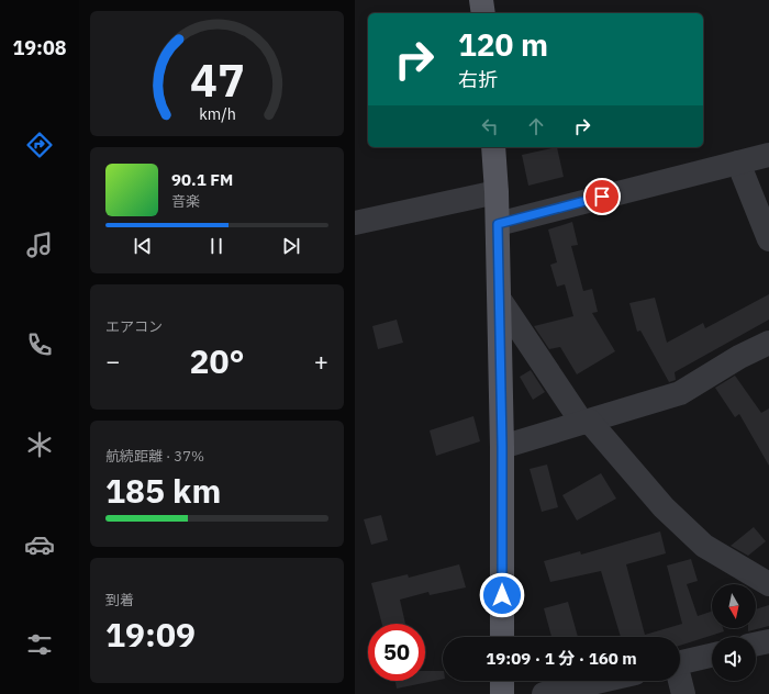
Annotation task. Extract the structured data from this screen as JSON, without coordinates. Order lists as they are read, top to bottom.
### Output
{
  "north": "bottom",
  "page": {
    "tabs": "19:08",
    "turn": ["120 m", "右折"],
    "song": ["90.1 FM", "音楽"],
    "tile": [
      "エアコン",
      ["航続距離 · 37%", "185 km"],
      ["到着", "19:09"]
    ],
    "heat": ["−", "20°", "+"],
    "limit": "50",
    "trip": "19:09 · 1 分 · 160 m",
    "gauge": ["47", "km/h"]
  }
}
